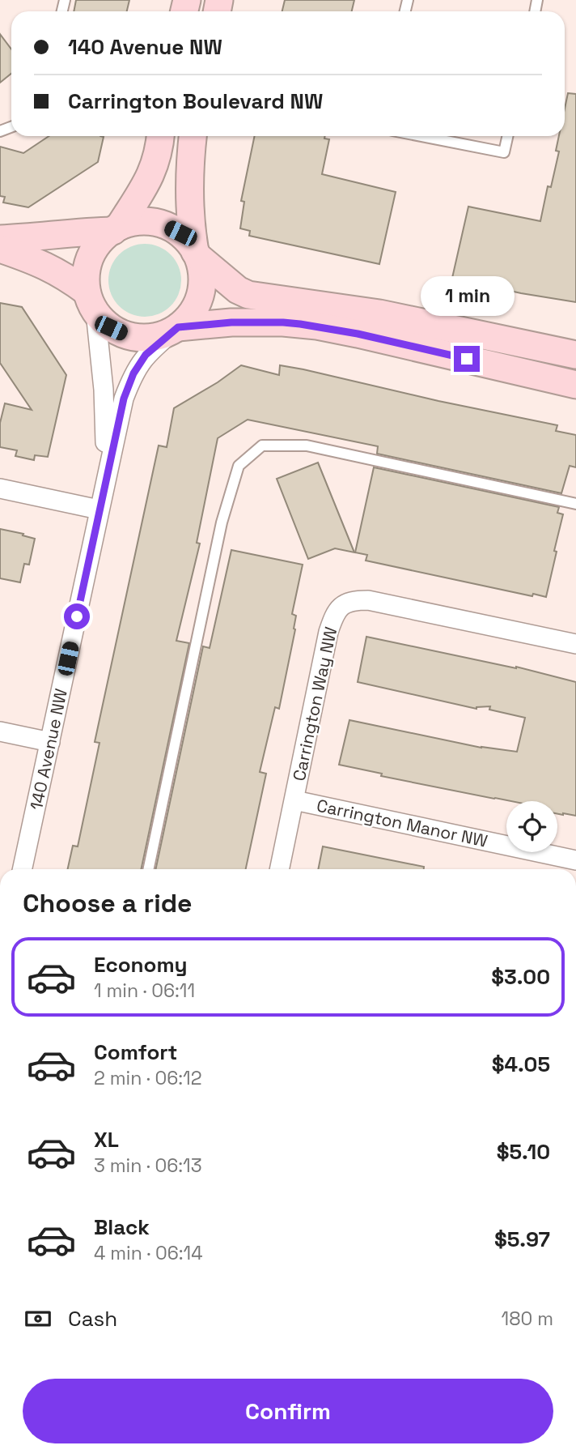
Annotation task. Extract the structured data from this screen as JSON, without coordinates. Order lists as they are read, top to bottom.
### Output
{
  "streets": {
    "street": ["Carrington Way NW", "140 Avenue NW", "Carrington Manor NW"]
  },
  "crossings": [
    ["Carrington Way NW", "Carrington Manor NW"]
  ],
  "page": {
    "banner": ["140 Avenue NW", "Carrington Boulevard NW"],
    "bubble": "1 min",
    "heading": "Choose a ride",
    "list": [
      {
        "name": "Economy",
        "note": "1 min · 06:11",
        "value": "$3.00"
      },
      {
        "name": "Comfort",
        "note": "2 min · 06:12",
        "value": "$4.05"
      },
      {
        "name": "XL",
        "note": "3 min · 06:13",
        "value": "$5.10"
      },
      {
        "name": "Black",
        "note": "4 min · 06:14",
        "value": "$5.97"
      }
    ],
    "pay": ["Cash", "180 m"],
    "buttons": "Confirm"
  }
}
